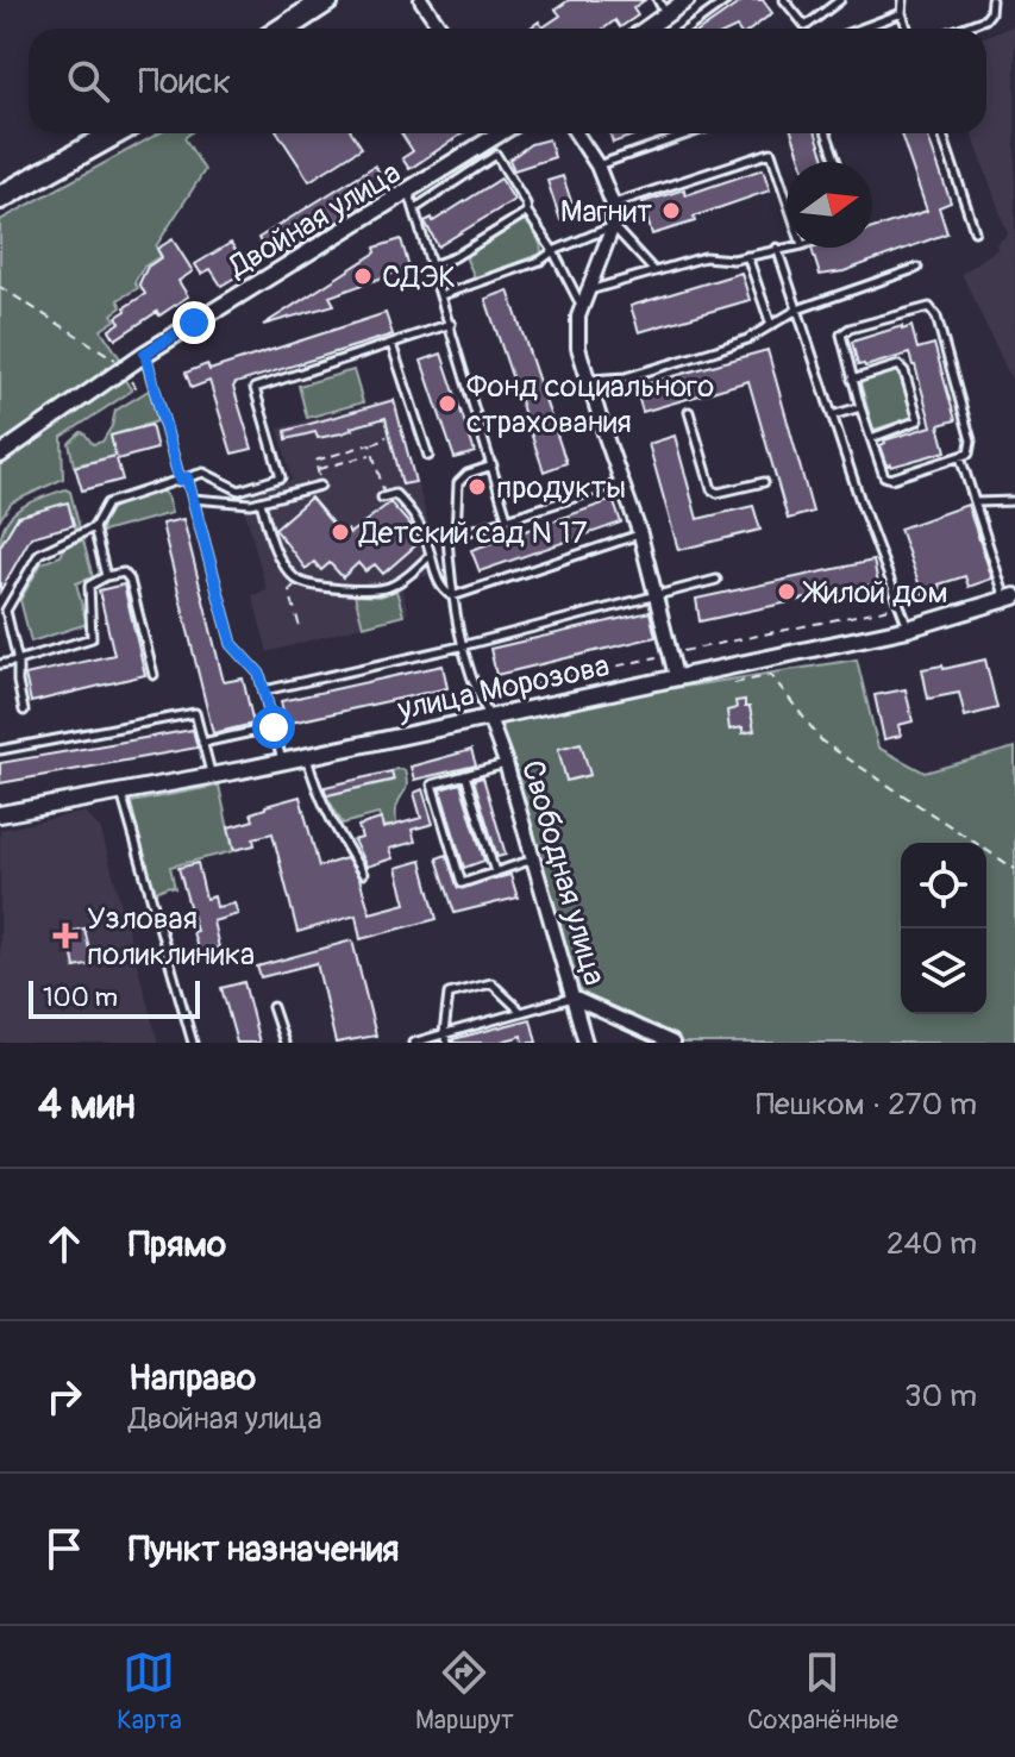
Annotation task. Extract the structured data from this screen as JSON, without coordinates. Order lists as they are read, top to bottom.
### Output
{
  "streets": {
    "street": ["Двойная улица", "улица Морозова", "Свободная улица"]
  },
  "crossings": [
    ["улица Морозова", "Свободная улица"]
  ],
  "places": {
    "other": [
      "Магнит",
      "СДЭК",
      "Фонд социального страхования",
      "продукты",
      "Детский сад N 17",
      "Жилой дом"
    ],
    "health": ["Узловая поликлиника"]
  },
  "scale_bar": "100 m",
  "north": "right",
  "page": {
    "search": "Поиск",
    "scale": "100 m",
    "heading": ["4 мин", "Пешком · 270 m"],
    "list": [
      ["Прямо", "240 m"],
      ["Направо", "Двойная улица", "30 m"],
      "Пункт назначения"
    ],
    "nav": ["Карта", "Маршрут", "Сохранённые"]
  }
}
